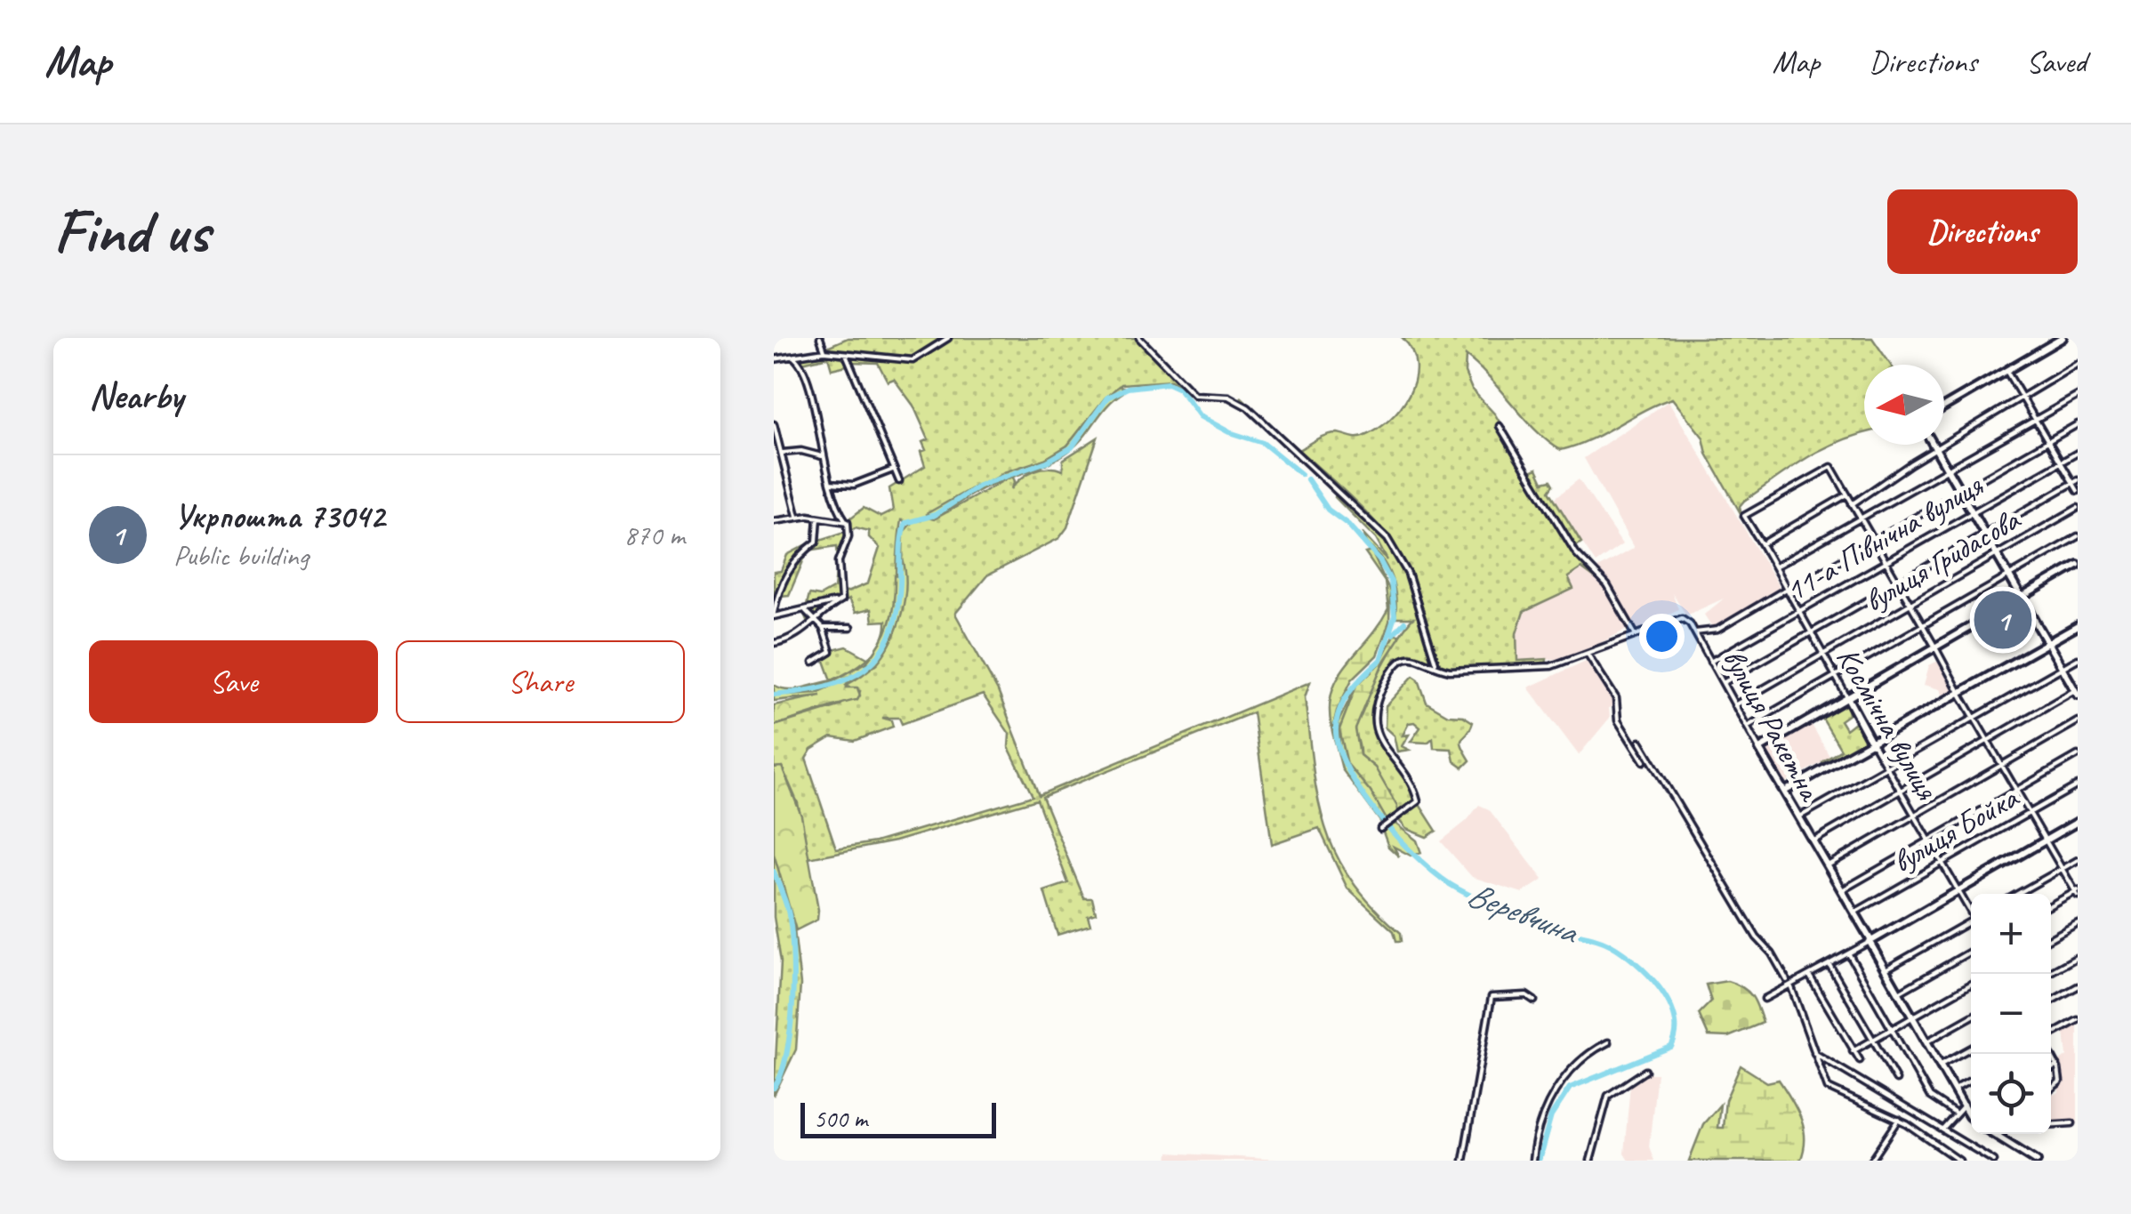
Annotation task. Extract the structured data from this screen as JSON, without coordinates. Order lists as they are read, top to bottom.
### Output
{
  "streets": {
    "street": [
      "11-а Північна вулиця",
      "вулиця Гридасова",
      "Космічна вулиця",
      "вулиця Ракетна",
      "вулиця Бойка"
    ]
  },
  "crossings": [
    ["11-а Північна вулиця", "Космічна вулиця"],
    ["11-а Північна вулиця", "вулиця Ракетна"],
    ["вулиця Гридасова", "Космічна вулиця"],
    ["вулиця Гридасова", "вулиця Ракетна"],
    ["Космічна вулиця", "вулиця Бойка"],
    ["вулиця Ракетна", "вулиця Бойка"]
  ],
  "water": ["Веревчина"],
  "scale_bar": "500 m",
  "north": "left",
  "page": {
    "header": "Map",
    "nav": ["Map", "Directions", "Saved"],
    "buttons": [
      "Directions",
      ["Save", "Share"]
    ],
    "title": "Find us",
    "heading": "Nearby",
    "list": [
      {
        "mark": "1",
        "name": "Укрпошта 73042",
        "note": "Public building",
        "value": "870 m"
      }
    ],
    "pins": "1",
    "map_buttons": ["+", "−"],
    "scale": "500 m"
  }
}
